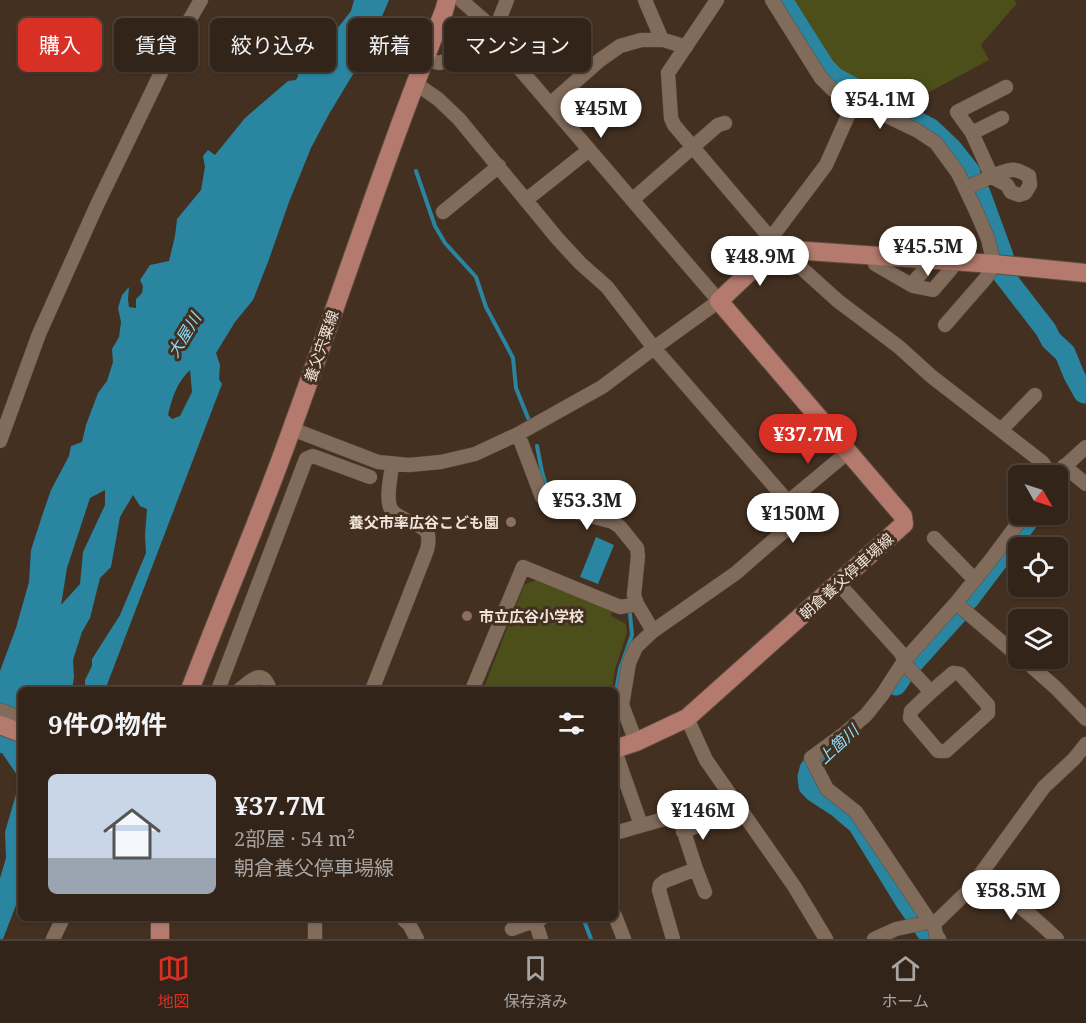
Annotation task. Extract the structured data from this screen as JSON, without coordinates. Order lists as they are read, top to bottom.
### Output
{
  "streets": {
    "main road": ["養父宍粟線", "朝倉養父停車場線"]
  },
  "water": ["大屋川", "上箇川"],
  "places": ["養父市率広谷こども園", "市立広谷小学校"],
  "north": "bottom right",
  "page": {
    "chip": [
      "購入",
      "賃貸",
      "絞り込み",
      "新着",
      "マンション"
    ],
    "price": [
      "¥54.1M",
      "¥45M",
      "¥45.5M",
      "¥48.9M",
      "¥37.7M",
      "¥53.3M",
      "¥150M",
      "¥146M",
      "¥58.5M"
    ],
    "heading": "9件の物件",
    "list": [
      {
        "name": "¥37.7M",
        "note": "2部屋 · 54 m² · 朝倉養父停車場線"
      }
    ],
    "tabs": ["地図", "保存済み", "ホーム"]
  }
}
